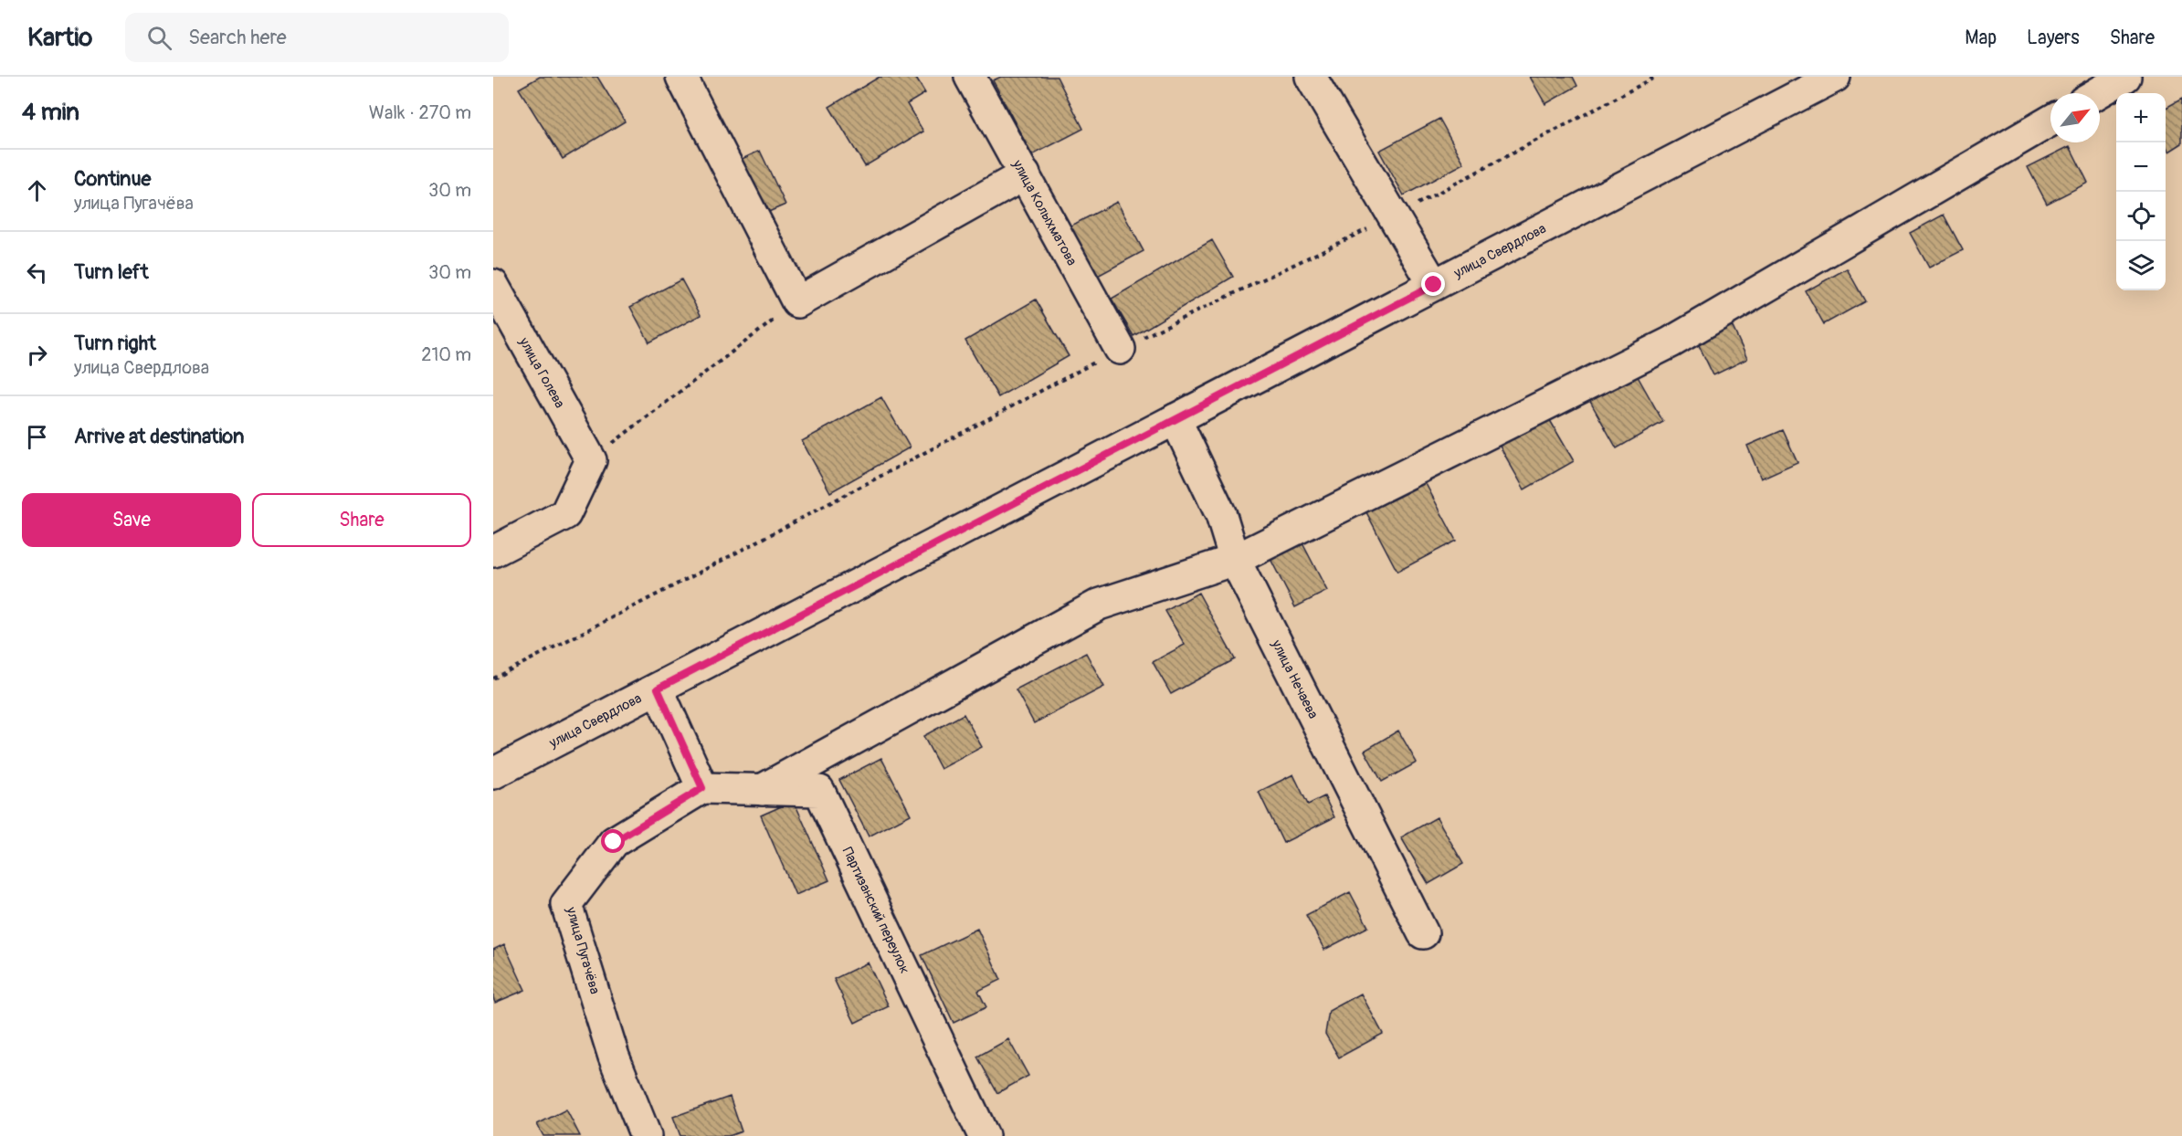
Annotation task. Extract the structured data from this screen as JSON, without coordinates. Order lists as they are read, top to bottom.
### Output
{
  "streets": {
    "street": [
      "улица Колыхматова",
      "улица Свердлова",
      "улица Голева",
      "улица Нечаева",
      "Партизанский переулок",
      "улица Пугачёва"
    ]
  },
  "crossings": [
    ["улица Свердлова", "улица Нечаева"],
    ["Партизанский переулок", "улица Пугачёва"]
  ],
  "north": "top right",
  "page": {
    "header": "Kartio",
    "search": "Search here",
    "nav": ["Map", "Layers", "Share"],
    "heading": ["4 min", "Walk · 270 m"],
    "map_buttons": ["+", "−"],
    "list": [
      ["Continue", "улица Пугачёва", "30 m"],
      ["Turn left", "30 m"],
      ["Turn right", "улица Свердлова", "210 m"],
      "Arrive at destination"
    ],
    "buttons": ["Save", "Share"]
  }
}
